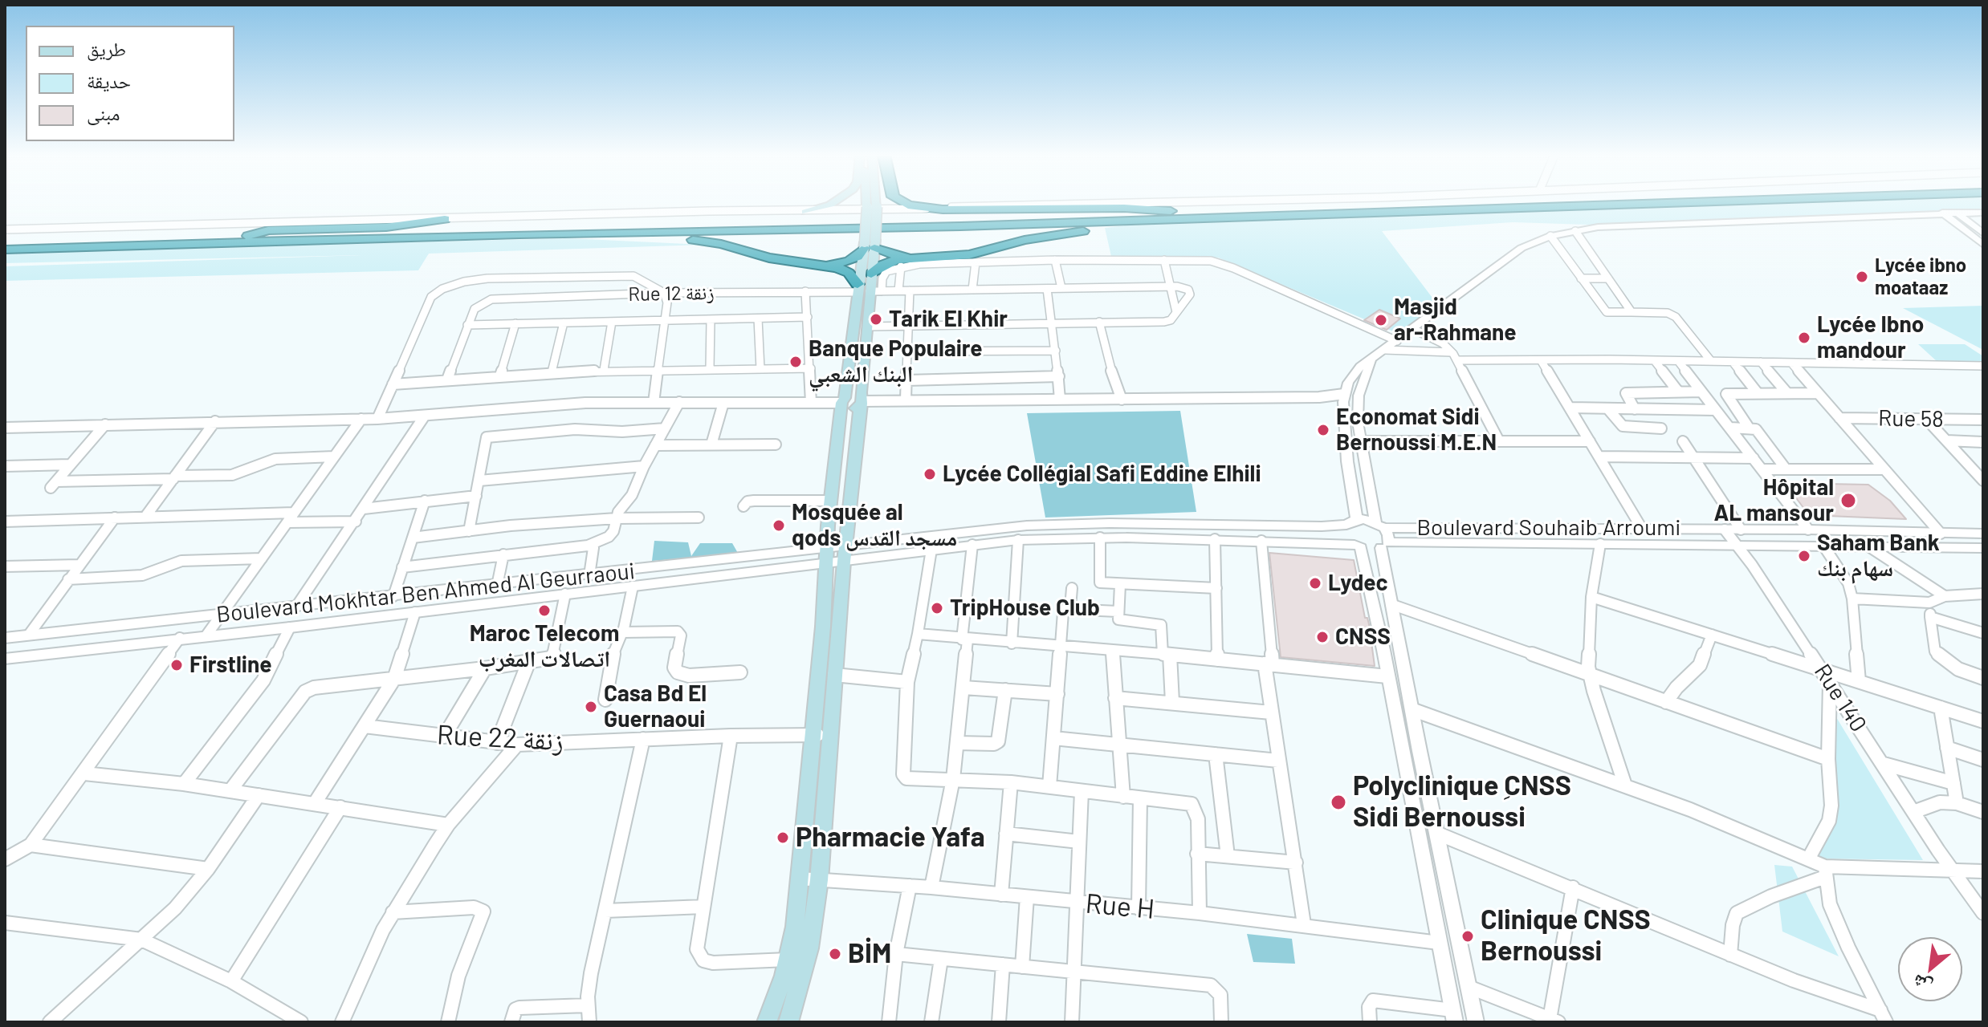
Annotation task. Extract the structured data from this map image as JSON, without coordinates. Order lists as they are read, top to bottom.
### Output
{
  "streets": {
    "street": [
      "Rue 12 زنقة",
      "Rue 58",
      "Boulevard Souhaib Arroumi",
      "Boulevard Mokhtar Ben Ahmed Al Geurraoui",
      "Rue 140",
      "Rue 22 زنقة",
      "Rue H"
    ]
  },
  "crossings": [
    ["Boulevard Souhaib Arroumi", "Rue 140"]
  ],
  "places": [
    "Lycée ibno moataaz",
    "Tarik El Khir",
    "Masjid ar-Rahmane",
    "Lycée Ibno mandour",
    "Banque Populaire البنك الشعبي",
    "Economat Sidi Bernoussi M.E.N",
    "Lycée Collégial Safi Eddine Elhili",
    "Hôpital AL mansour",
    "Mosquée al qods مسجد القدس",
    "Saham Bank سهام بنك",
    "Lydec",
    "TripHouse Club",
    "Maroc Telecom اتصالات المغرب",
    "CNSS",
    "Firstline",
    "Casa Bd El Guernaoui",
    "Polyclinique ِCNSS Sidi Bernoussi",
    "Pharmacie Yafa",
    "Clinique CNSS Bernoussi",
    "BİM"
  ],
  "legend": ["طريق", "حديقة", "مبنى"],
  "north": "bottom left"
}
